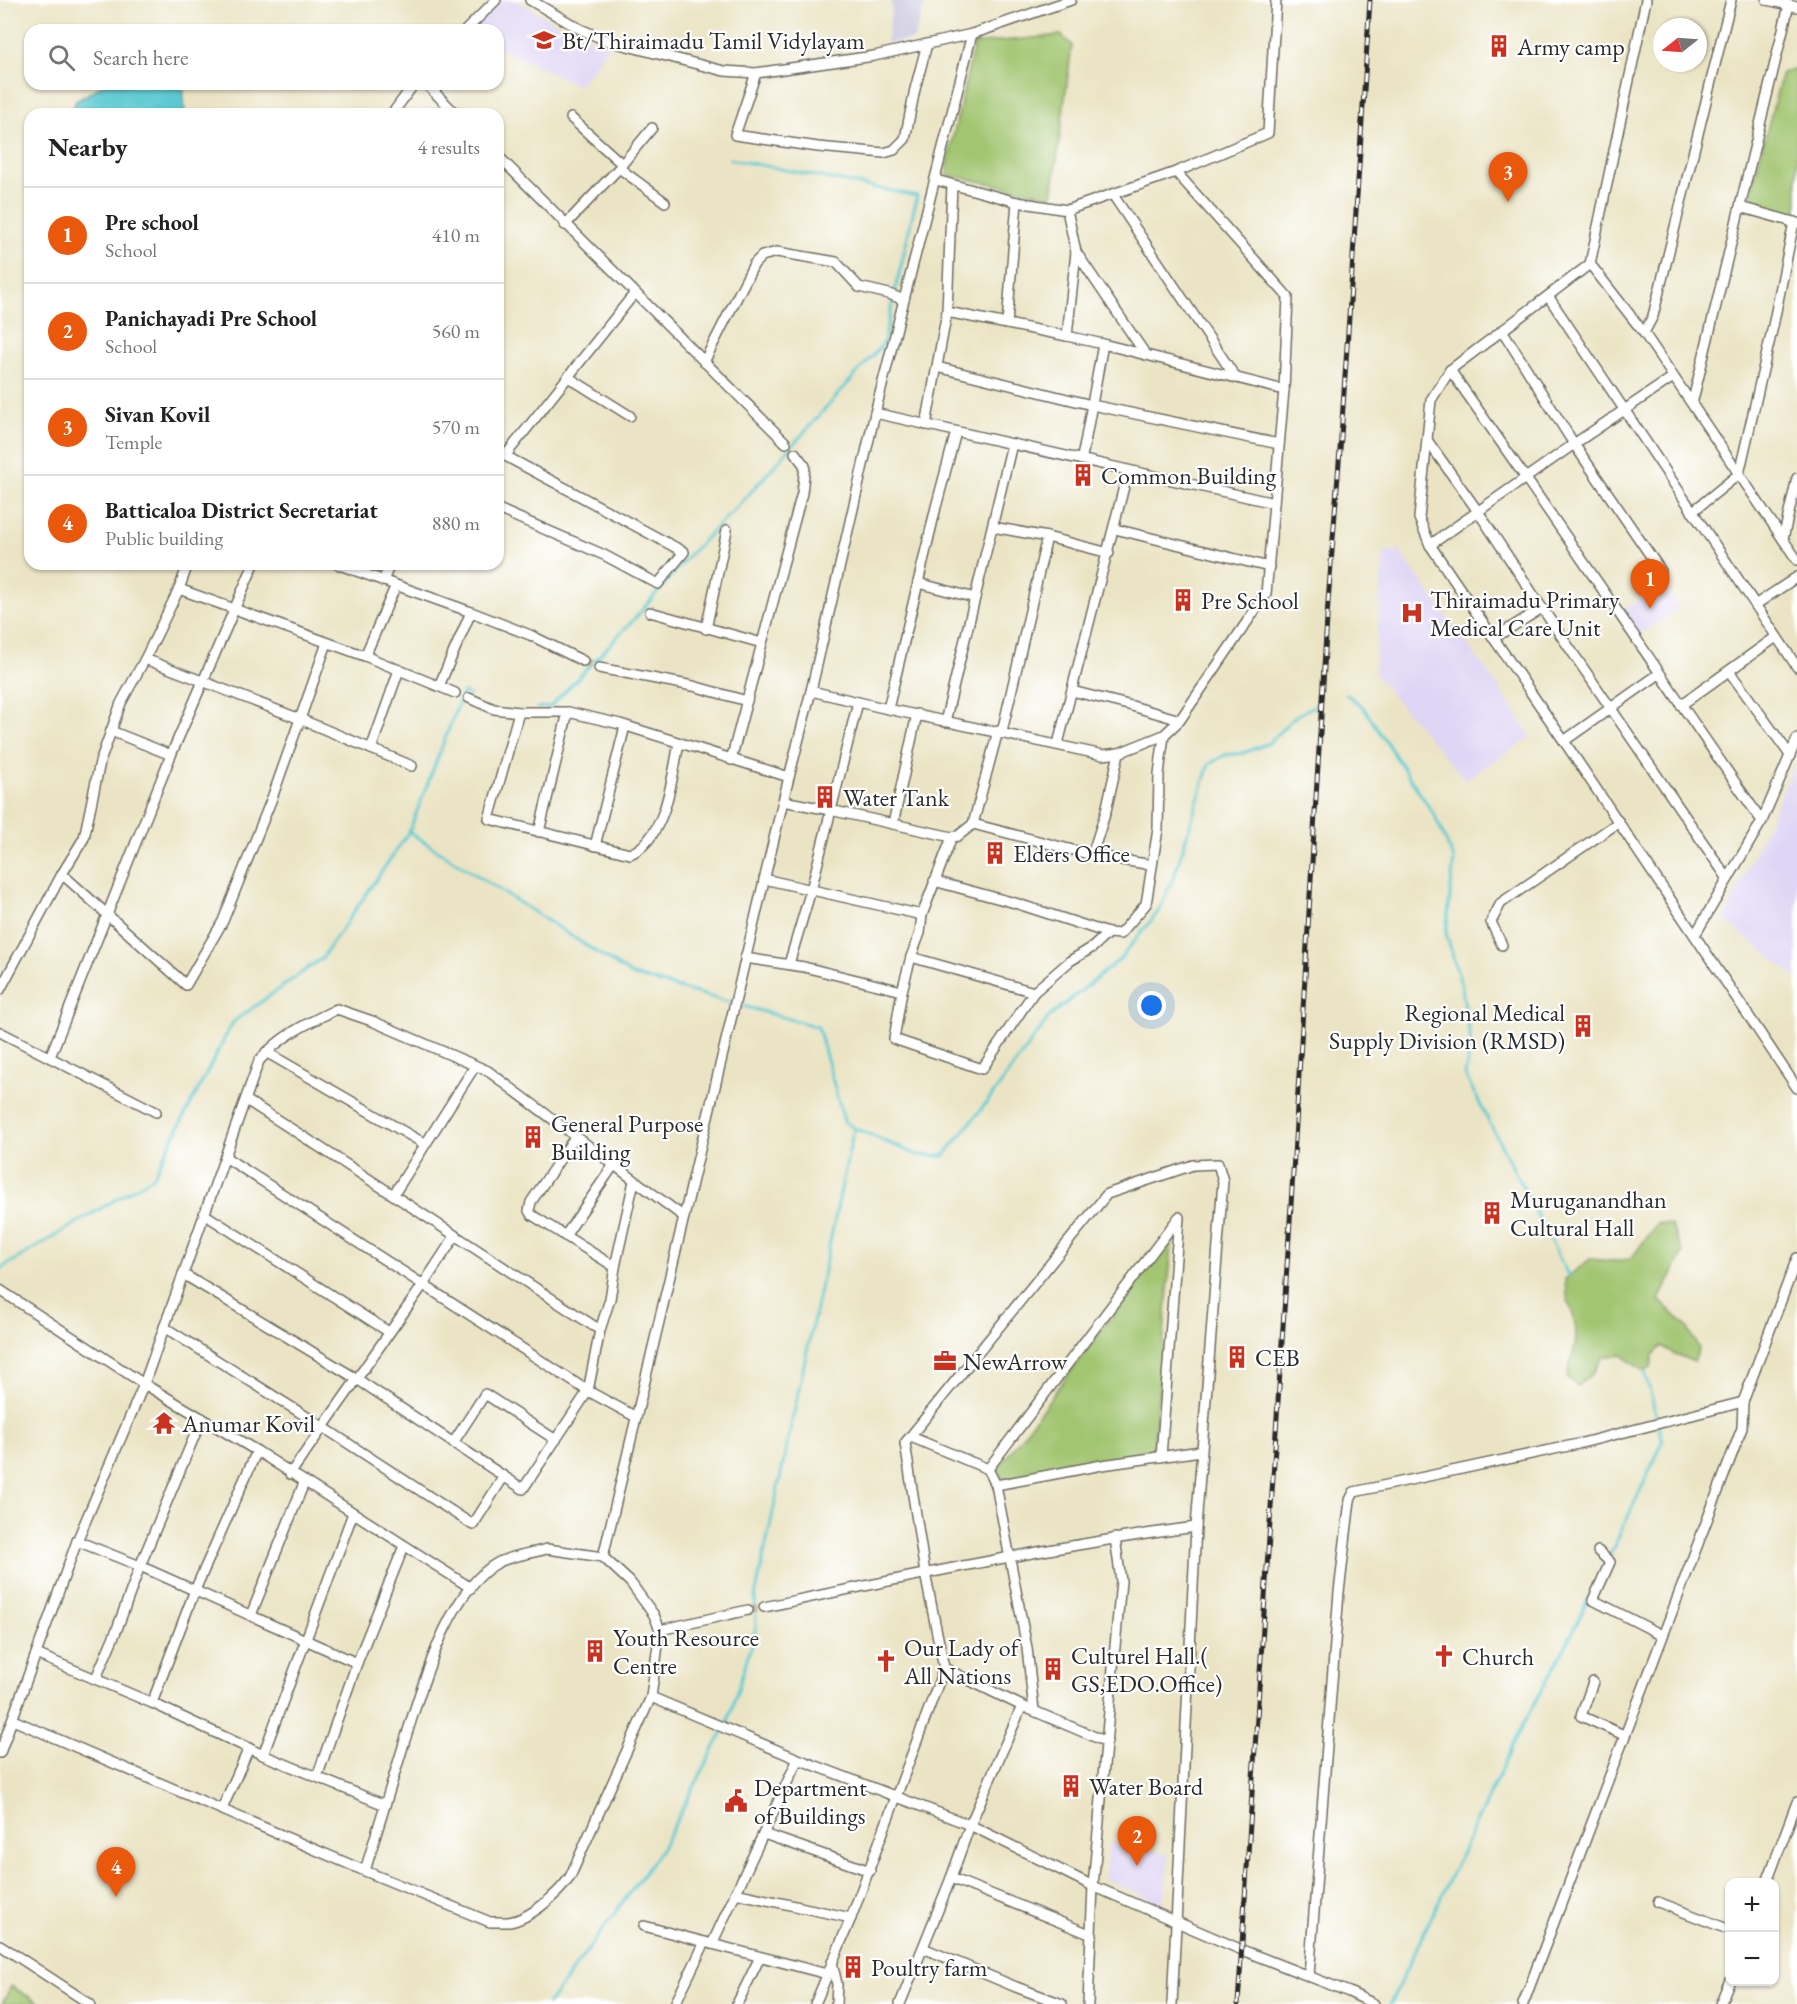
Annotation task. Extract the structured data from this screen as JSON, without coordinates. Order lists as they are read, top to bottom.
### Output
{
  "places": {
    "school or university": ["Bt/Thiraimadu Tamil Vidylayam"],
    "building": [
      "Army camp",
      "Common Building",
      "Pre School",
      "Water Tank",
      "Elders Office",
      "Regional Medical Supply Division (RMSD)",
      "General Purpose Building",
      "Muruganandhan Cultural Hall",
      "CEB",
      "Youth Resource Centre",
      "Culturel Hall.( GS,EDO.Office)",
      "Water Board",
      "Poultry farm"
    ],
    "hospital": ["Thiraimadu Primary Medical Care Unit"],
    "office": ["NewArrow"],
    "temple": ["Anumar Kovil"],
    "church": ["Church", "Our Lady of All Nations"],
    "public building": ["Department of Buildings"]
  },
  "north": "left",
  "page": {
    "search": "Search here",
    "heading": ["Nearby", "4 results"],
    "pins": [
      "3",
      "1",
      "2",
      "4"
    ],
    "list": [
      {
        "mark": "1",
        "name": "Pre school",
        "note": "School",
        "value": "410 m"
      },
      {
        "mark": "2",
        "name": "Panichayadi Pre School",
        "note": "School",
        "value": "560 m"
      },
      {
        "mark": "3",
        "name": "Sivan Kovil",
        "note": "Temple",
        "value": "570 m"
      },
      {
        "mark": "4",
        "name": "Batticaloa District Secretariat",
        "note": "Public building",
        "value": "880 m"
      }
    ],
    "map_buttons": ["+", "−"]
  }
}
